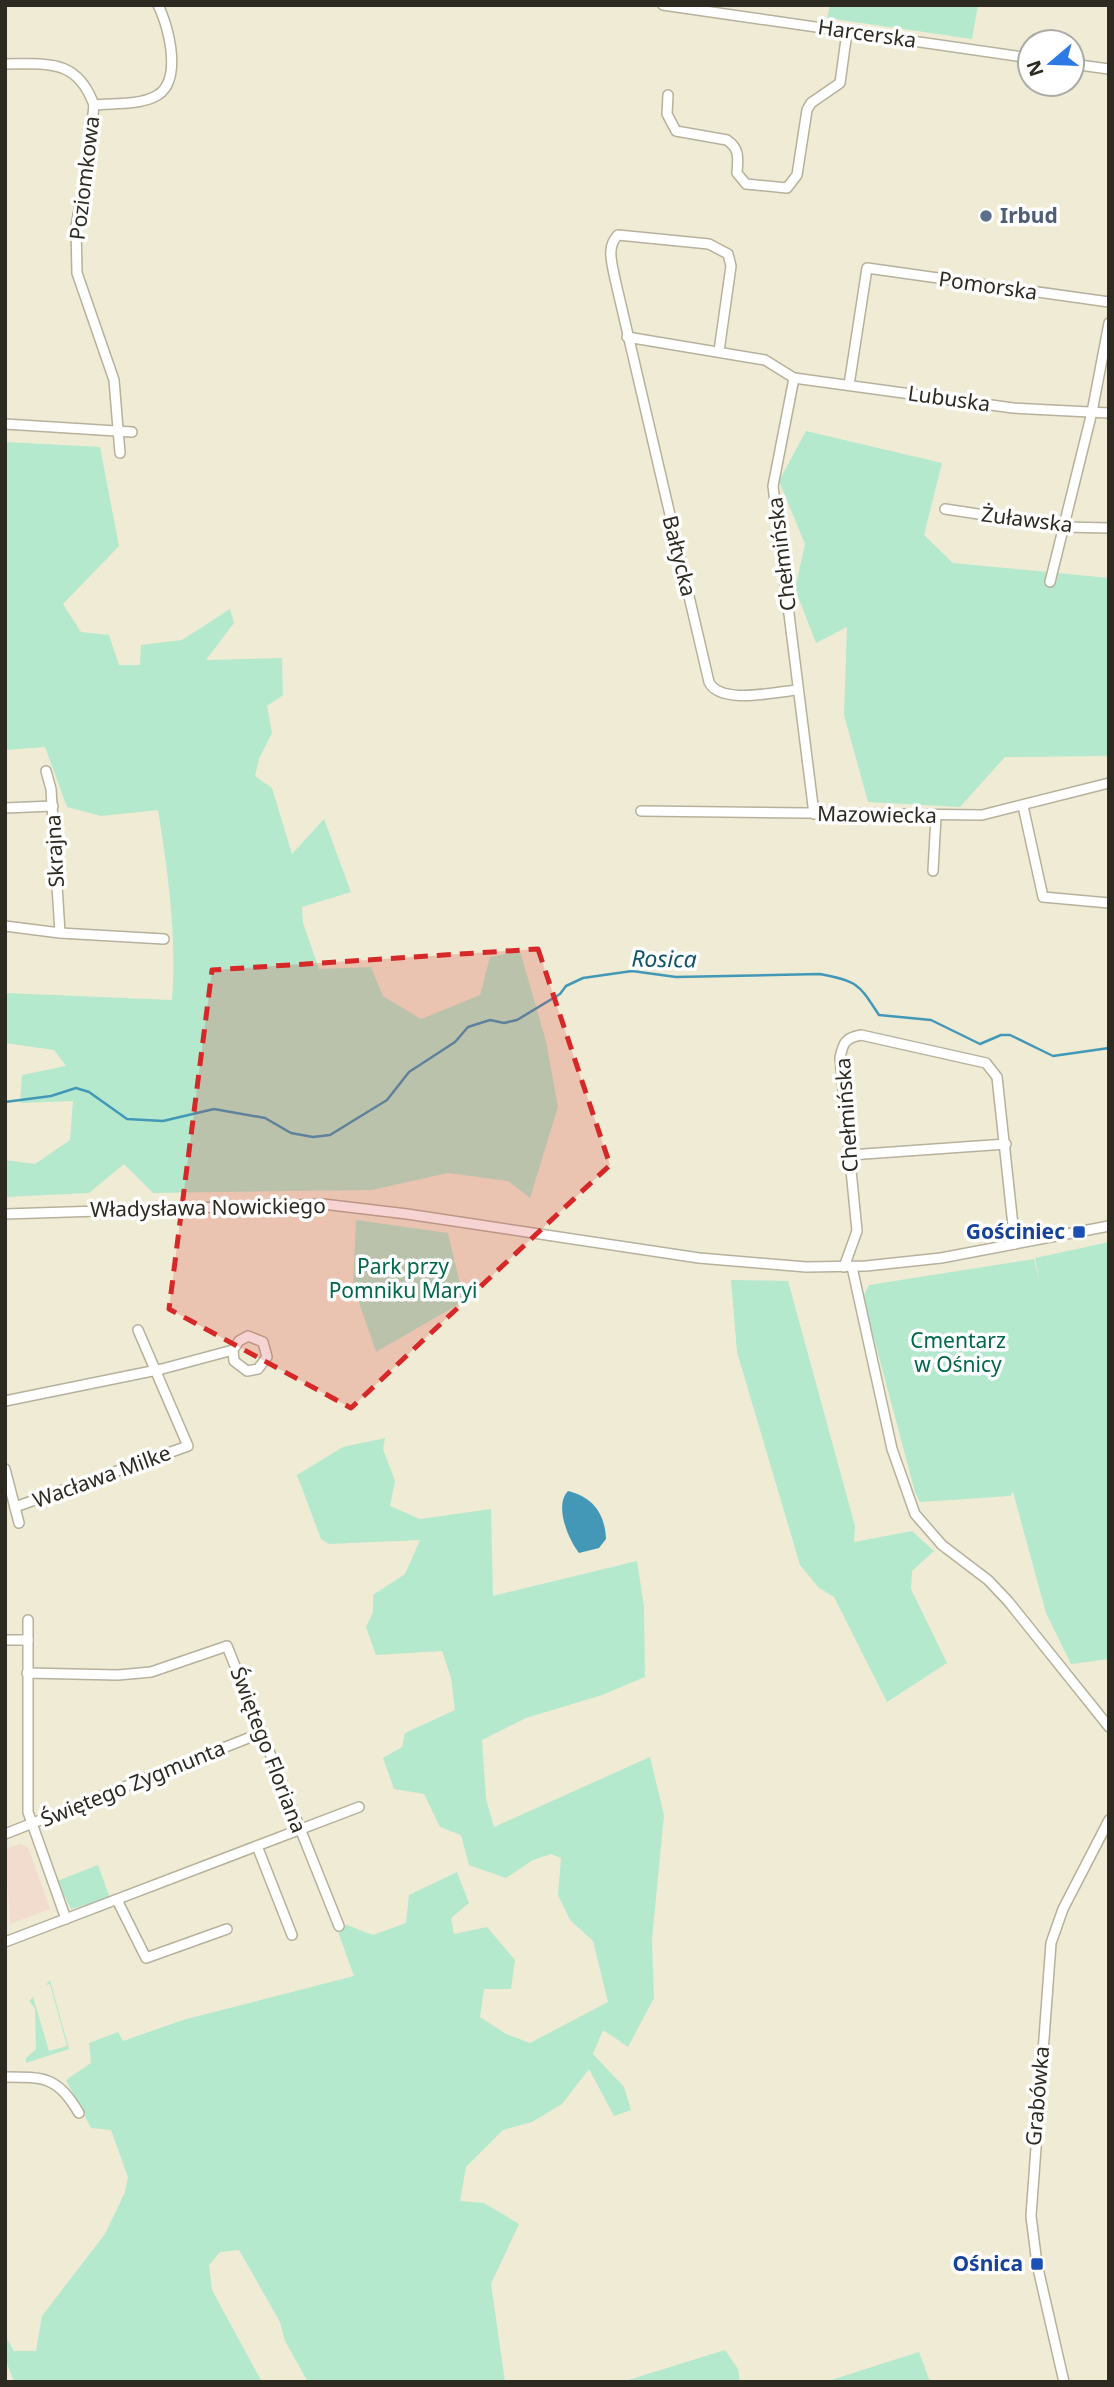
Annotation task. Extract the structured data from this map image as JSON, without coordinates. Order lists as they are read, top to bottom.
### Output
{
  "streets": {
    "street": [
      "Harcerska",
      "Poziomkowa",
      "Pomorska",
      "Lubuska",
      "Żuławska",
      "Chełmińska",
      "Bałtycka",
      "Mazowiecka",
      "Skrajna",
      "Władysława Nowickiego",
      "Wacława Milke",
      "Świętego Floriana",
      "Świętego Zygmunta",
      "Grabówka"
    ]
  },
  "crossings": [
    ["Pomorska", "Lubuska"],
    ["Lubuska", "Chełmińska"],
    ["Chełmińska", "Bałtycka"],
    ["Chełmińska", "Mazowiecka"],
    ["Chełmińska", "Władysława Nowickiego"],
    ["Świętego Floriana", "Świętego Zygmunta"]
  ],
  "water": ["Rosica"],
  "parks": ["Park przy Pomniku Maryi", "Cmentarz w Ośnicy"],
  "places": {
    "other": ["Irbud"],
    "transit": ["Gościniec", "Ośnica"]
  },
  "north": "left"
}
